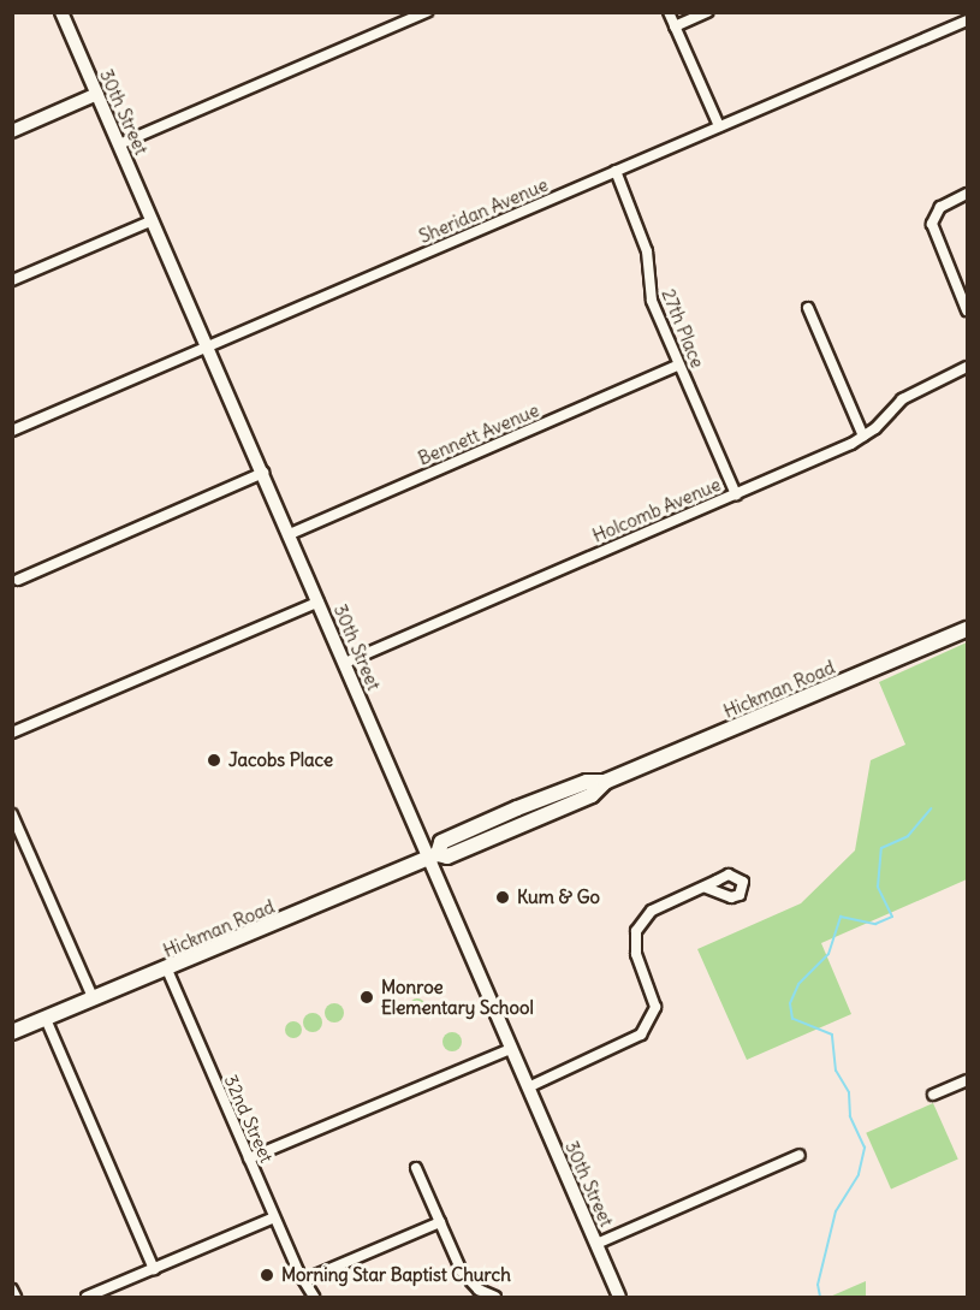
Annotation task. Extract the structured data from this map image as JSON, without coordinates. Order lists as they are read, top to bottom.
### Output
{
  "streets": {
    "main road": ["Hickman Road"],
    "street": [
      "30th Street",
      "Sheridan Avenue",
      "27th Place",
      "Bennett Avenue",
      "Holcomb Avenue",
      "32nd Street"
    ]
  },
  "crossings": [
    ["30th Street", "Sheridan Avenue"],
    ["30th Street", "Bennett Avenue"],
    ["30th Street", "Holcomb Avenue"],
    ["30th Street", "Hickman Road"],
    ["Sheridan Avenue", "27th Place"],
    ["27th Place", "Bennett Avenue"],
    ["27th Place", "Holcomb Avenue"],
    ["Hickman Road", "32nd Street"]
  ],
  "places": [
    "Jacobs Place",
    "Kum & Go",
    "Monroe Elementary School",
    "Morning Star Baptist Church"
  ]
}
